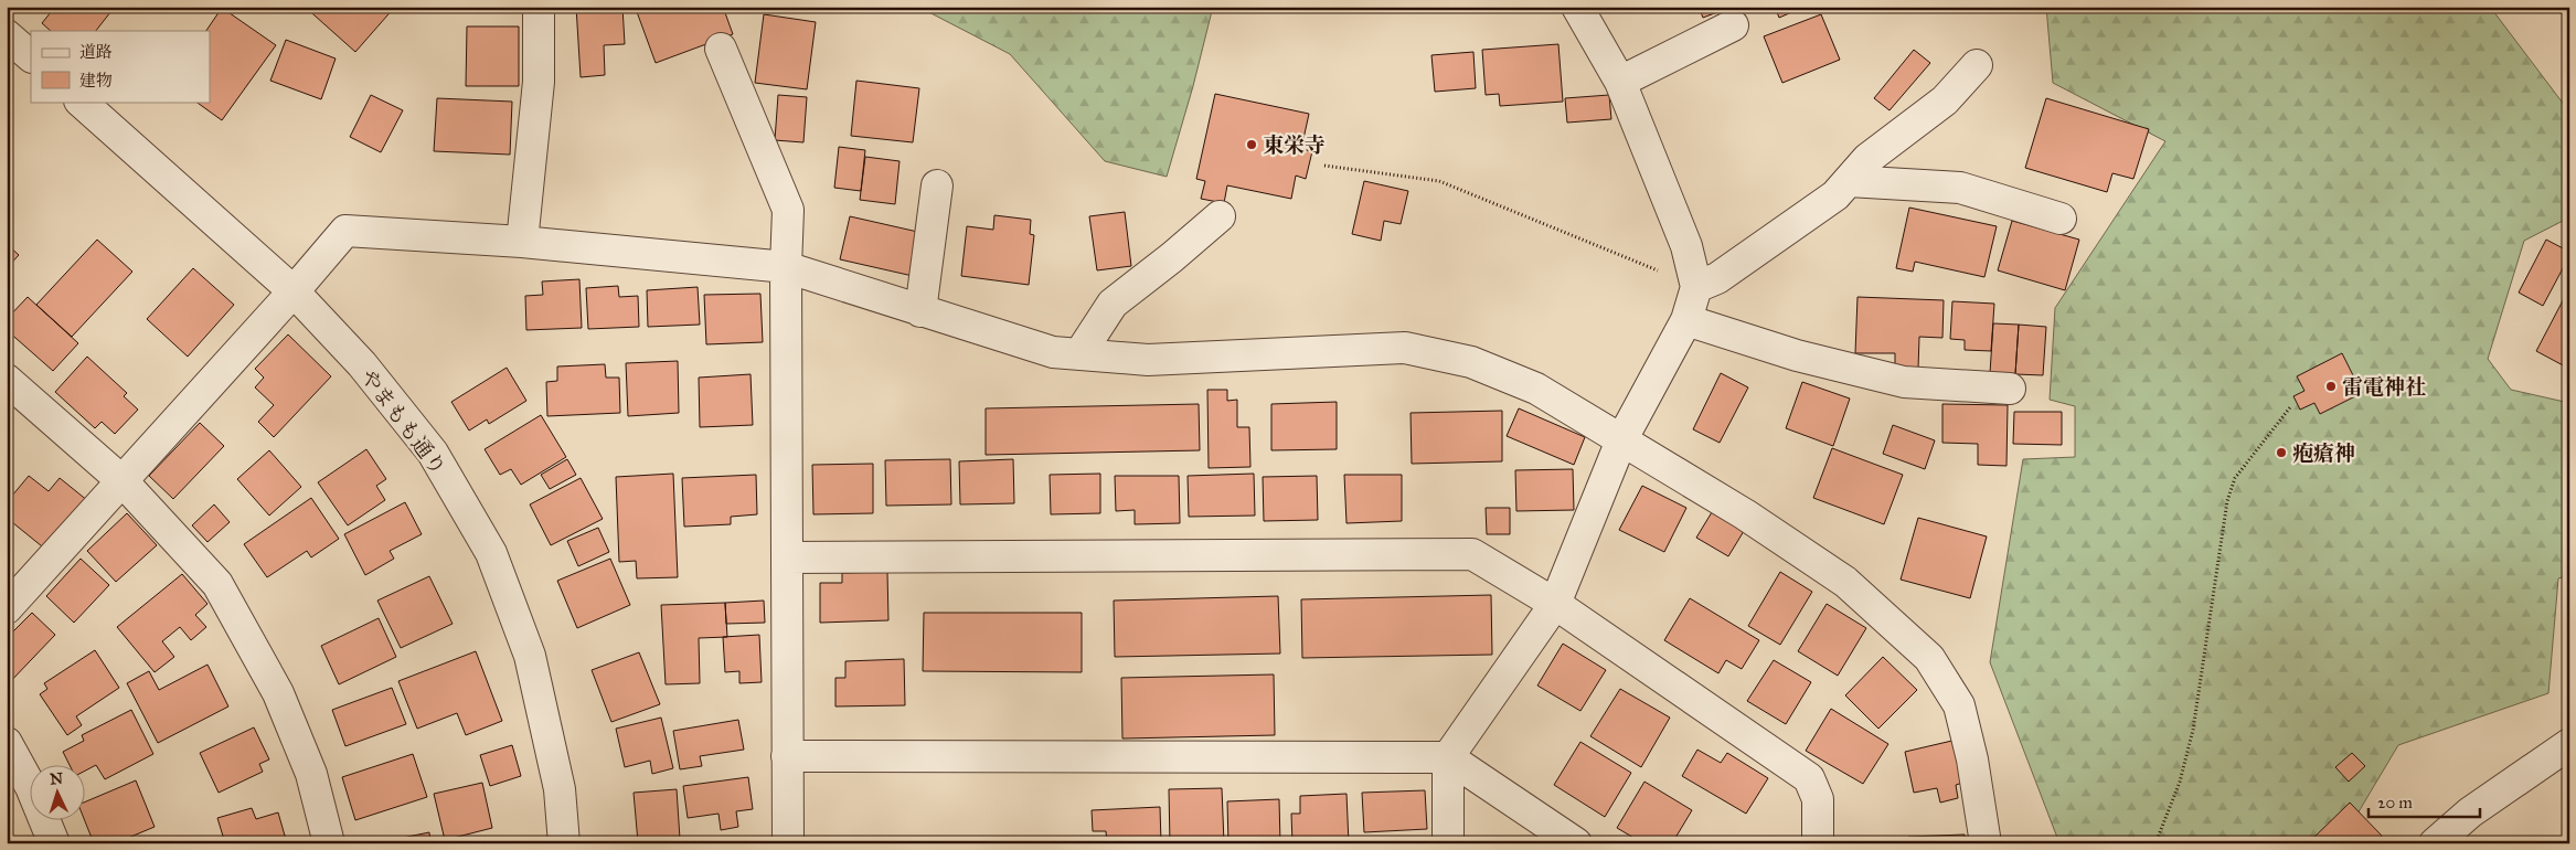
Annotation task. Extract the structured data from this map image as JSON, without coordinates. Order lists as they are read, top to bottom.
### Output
{
  "streets": {
    "street": ["やまもも通り"]
  },
  "places": ["東栄寺", "雷電神社", "疱瘡神"],
  "legend": ["道路", "建物"],
  "scale_bar": "20 m",
  "north": "top"
}
